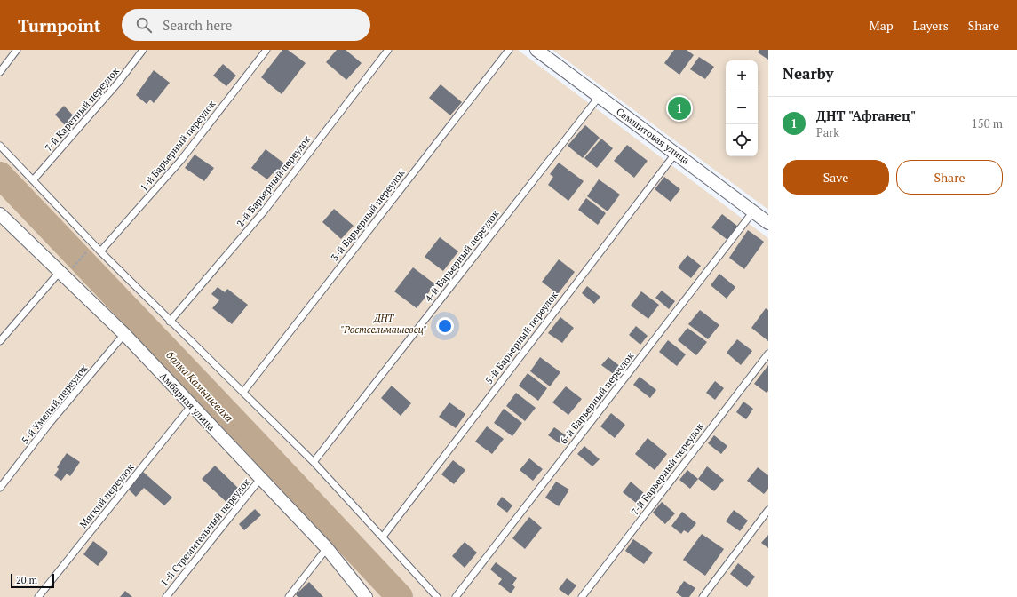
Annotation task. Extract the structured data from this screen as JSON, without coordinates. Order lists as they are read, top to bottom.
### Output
{
  "streets": {
    "street": ["Самшитовая улица", "Амбарная улица"],
    "lane": [
      "7-й Каретный переулок",
      "1-й Барьерный переулок",
      "2-й Барьерный переулок",
      "3-й Барьерный переулок",
      "4-й Барьерный переулок",
      "5-й Барьерный переулок",
      "6-й Барьерный переулок",
      "5-й Умелый переулок",
      "7-й Барьерный переулок",
      "Мягкий переулок",
      "1-й Стремительный переулок"
    ]
  },
  "crossings": [
    ["Самшитовая улица", "4-й Барьерный переулок"],
    ["Самшитовая улица", "5-й Барьерный переулок"],
    ["Самшитовая улица", "6-й Барьерный переулок"],
    ["Амбарная улица", "5-й Умелый переулок"],
    ["Амбарная улица", "Мягкий переулок"],
    ["Амбарная улица", "1-й Стремительный переулок"]
  ],
  "water": ["балка Камышеваха"],
  "parks": ["ДНТ \"Ростсельмашевец\""],
  "scale_bar": "20 m",
  "page": {
    "header": "Turnpoint",
    "search": "Search here",
    "nav": ["Map", "Layers", "Share"],
    "heading": "Nearby",
    "map_buttons": ["+", "−"],
    "pins": "1",
    "list": [
      {
        "mark": "1",
        "name": "ДНТ \"Афганец\"",
        "note": "Park",
        "value": "150 m"
      }
    ],
    "buttons": ["Save", "Share"],
    "scale": "20 m"
  }
}
